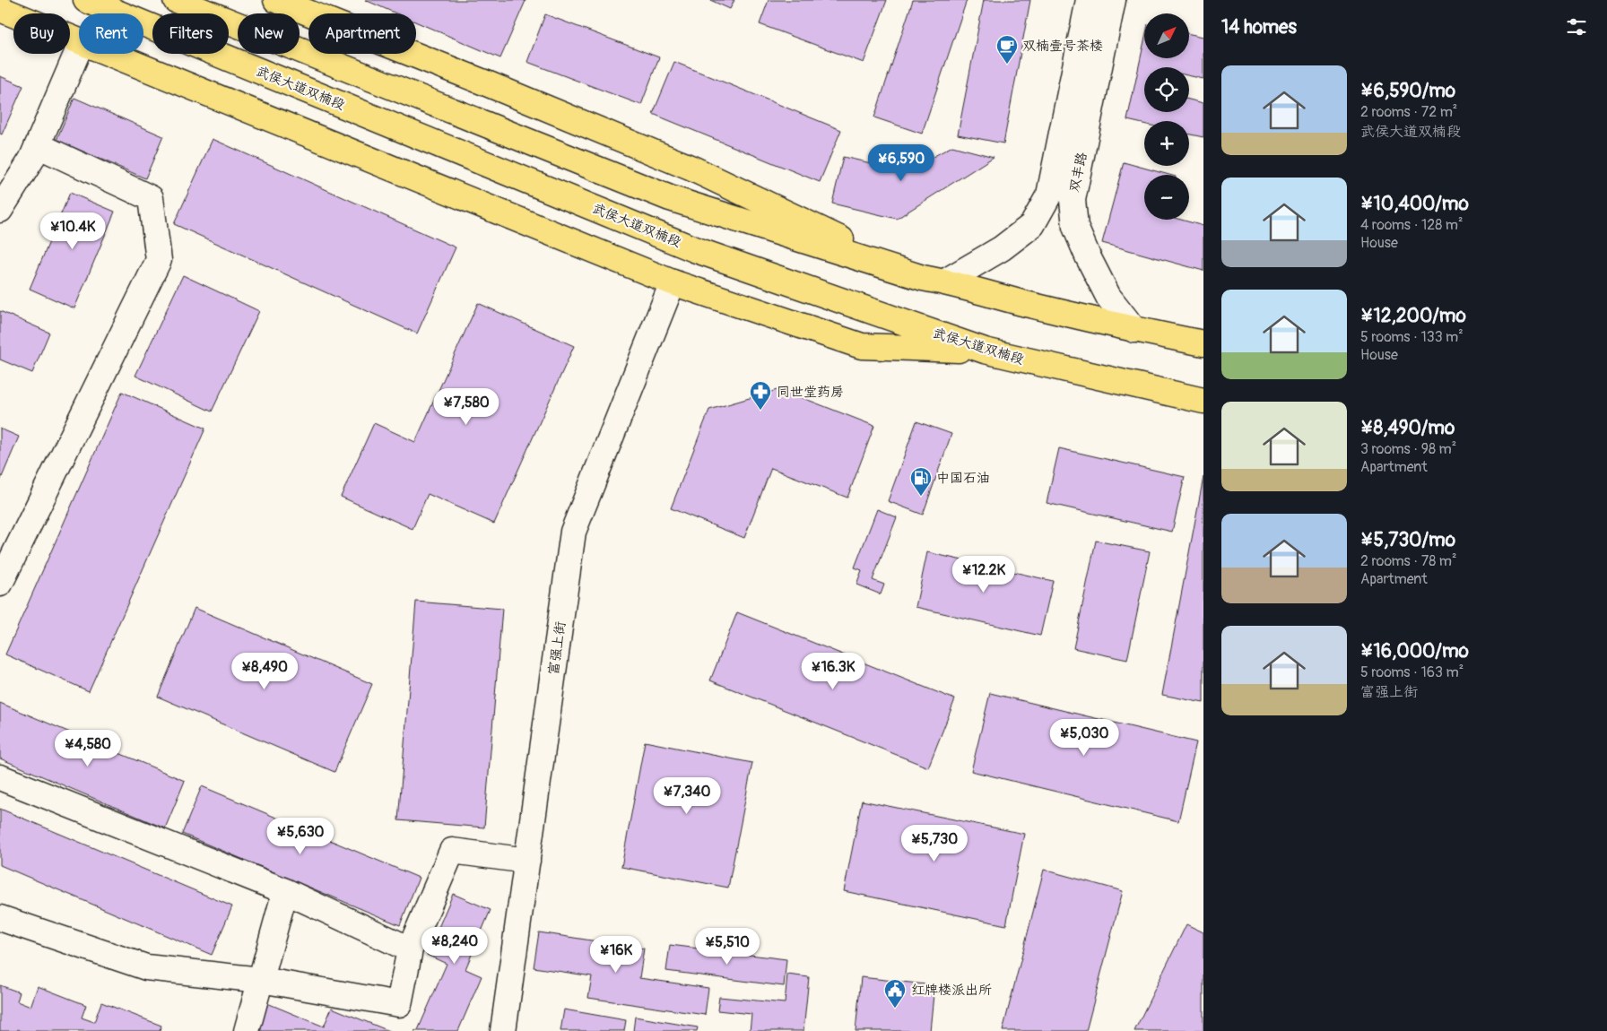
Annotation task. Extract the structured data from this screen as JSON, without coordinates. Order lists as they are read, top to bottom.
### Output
{
  "streets": {
    "main road": ["武侯大道双楠段"],
    "street": ["双丰路", "富强上街"]
  },
  "places": {
    "cafe": ["双楠壹号茶楼"],
    "pharmacy": ["同世堂药房"],
    "fuel station": ["中国石油"],
    "public building": ["红牌楼派出所"]
  },
  "north": "top right",
  "page": {
    "heading": "14 homes",
    "map_buttons": ["+", "−"],
    "chip": [
      "Buy",
      "Rent",
      "Filters",
      "New",
      "Apartment"
    ],
    "list": [
      {
        "name": "¥6,590/mo",
        "note": "2 rooms · 72 m² · 武侯大道双楠段"
      },
      {
        "name": "¥10,400/mo",
        "note": "4 rooms · 128 m² · House"
      },
      {
        "name": "¥12,200/mo",
        "note": "5 rooms · 133 m² · House"
      },
      {
        "name": "¥8,490/mo",
        "note": "3 rooms · 98 m² · Apartment"
      },
      {
        "name": "¥5,730/mo",
        "note": "2 rooms · 78 m² · Apartment"
      },
      {
        "name": "¥16,000/mo",
        "note": "5 rooms · 163 m² · 富强上街"
      }
    ],
    "price": [
      "¥6,590",
      "¥10.4K",
      "¥7,580",
      "¥12.2K",
      "¥8,490",
      "¥16.3K",
      "¥5,030",
      "¥4,580",
      "¥7,340",
      "¥5,630",
      "¥5,730",
      "¥8,240",
      "¥5,510",
      "¥16K"
    ]
  }
}
